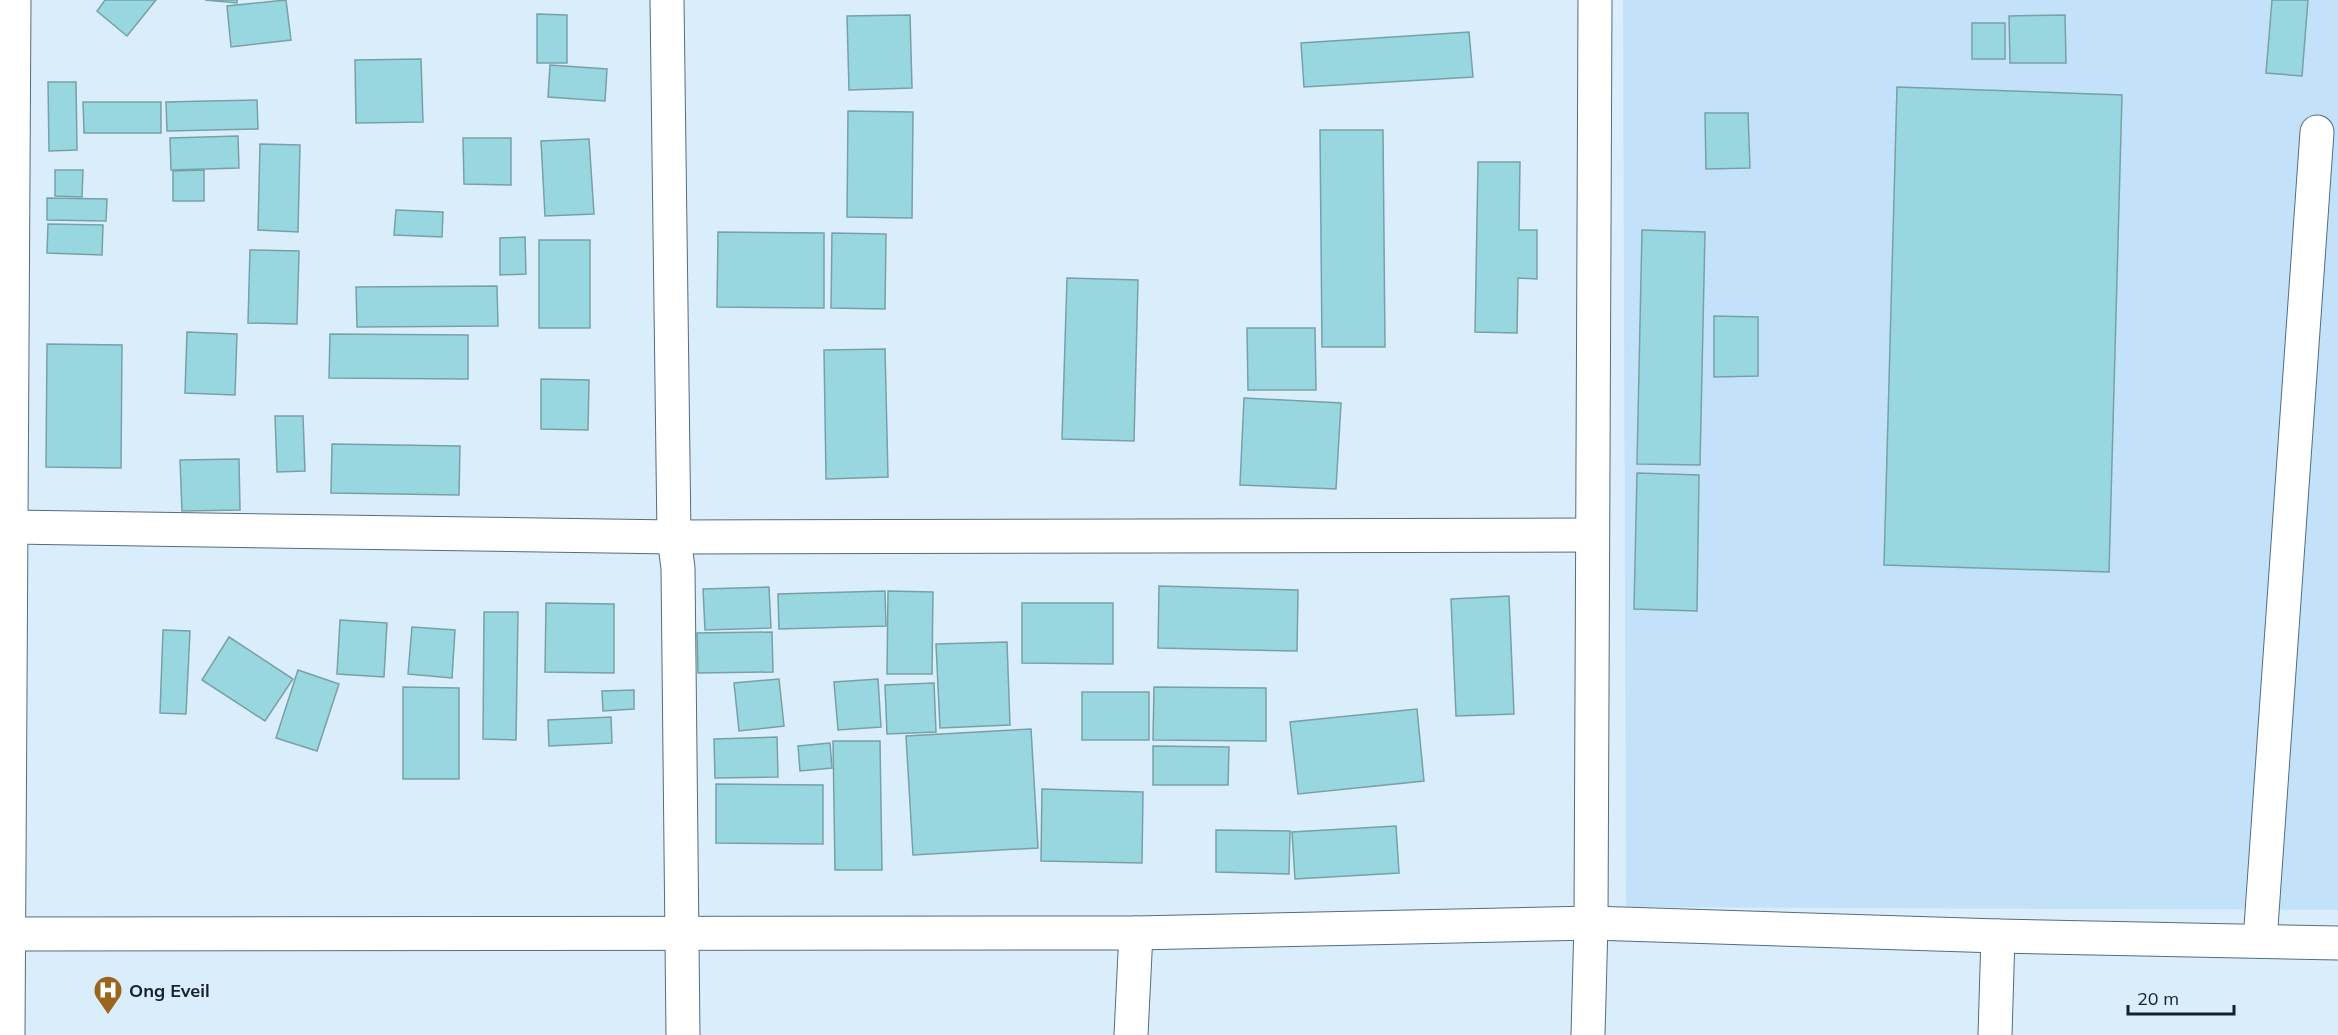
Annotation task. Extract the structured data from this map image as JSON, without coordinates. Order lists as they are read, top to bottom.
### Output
{
  "places": {
    "hospital": ["Ong Eveil"]
  },
  "scale_bar": "20 m"
}
